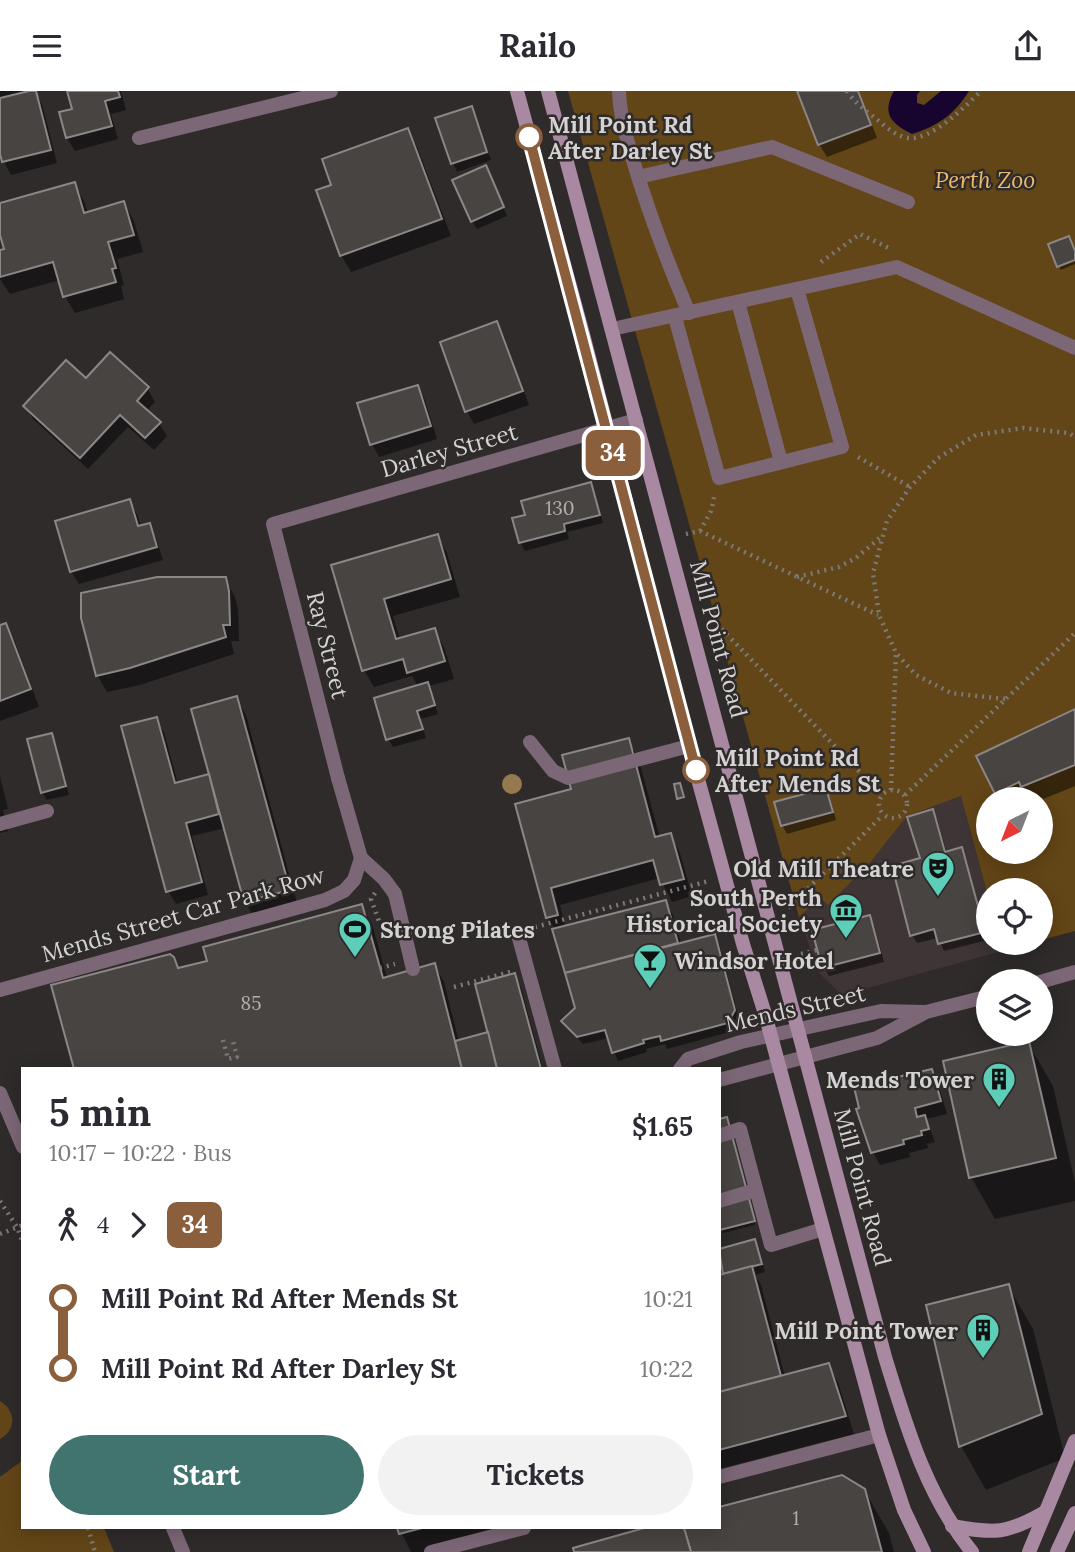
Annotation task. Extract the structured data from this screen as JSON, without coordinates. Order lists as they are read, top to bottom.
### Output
{
  "streets": {
    "main road": ["Mill Point Road"],
    "street": [
      "Darley Street",
      "Ray Street",
      "Mends Street Car Park Row",
      "Mends Street"
    ]
  },
  "crossings": [
    ["Darley Street", "Mill Point Road"],
    ["Darley Street", "Ray Street"],
    ["Mill Point Road", "Mends Street"],
    ["Ray Street", "Mends Street Car Park Row"]
  ],
  "parks": ["Perth Zoo"],
  "places": {
    "other": ["Mill Point Rd After Darley St", "Mill Point Rd After Mends St"],
    "theatre": ["Old Mill Theatre"],
    "museum": ["South Perth Historical Society"],
    "sports": ["Strong Pilates"],
    "bar": ["Windsor Hotel"],
    "building": ["Mends Tower", "Mill Point Tower"]
  },
  "lines": ["bus line 34"],
  "house_numbers": ["130", "85", "1"],
  "north": "bottom left",
  "page": {
    "header": "Railo",
    "on_map": "34",
    "heading": ["5 min", "10:17 – 10:22 · Bus", "$1.65"],
    "legs": ["4", "34"],
    "list": [
      {
        "name": "Mill Point Rd After Mends St",
        "value": "10:21"
      },
      {
        "name": "Mill Point Rd After Darley St",
        "value": "10:22"
      }
    ],
    "buttons": ["Start", "Tickets"]
  }
}
